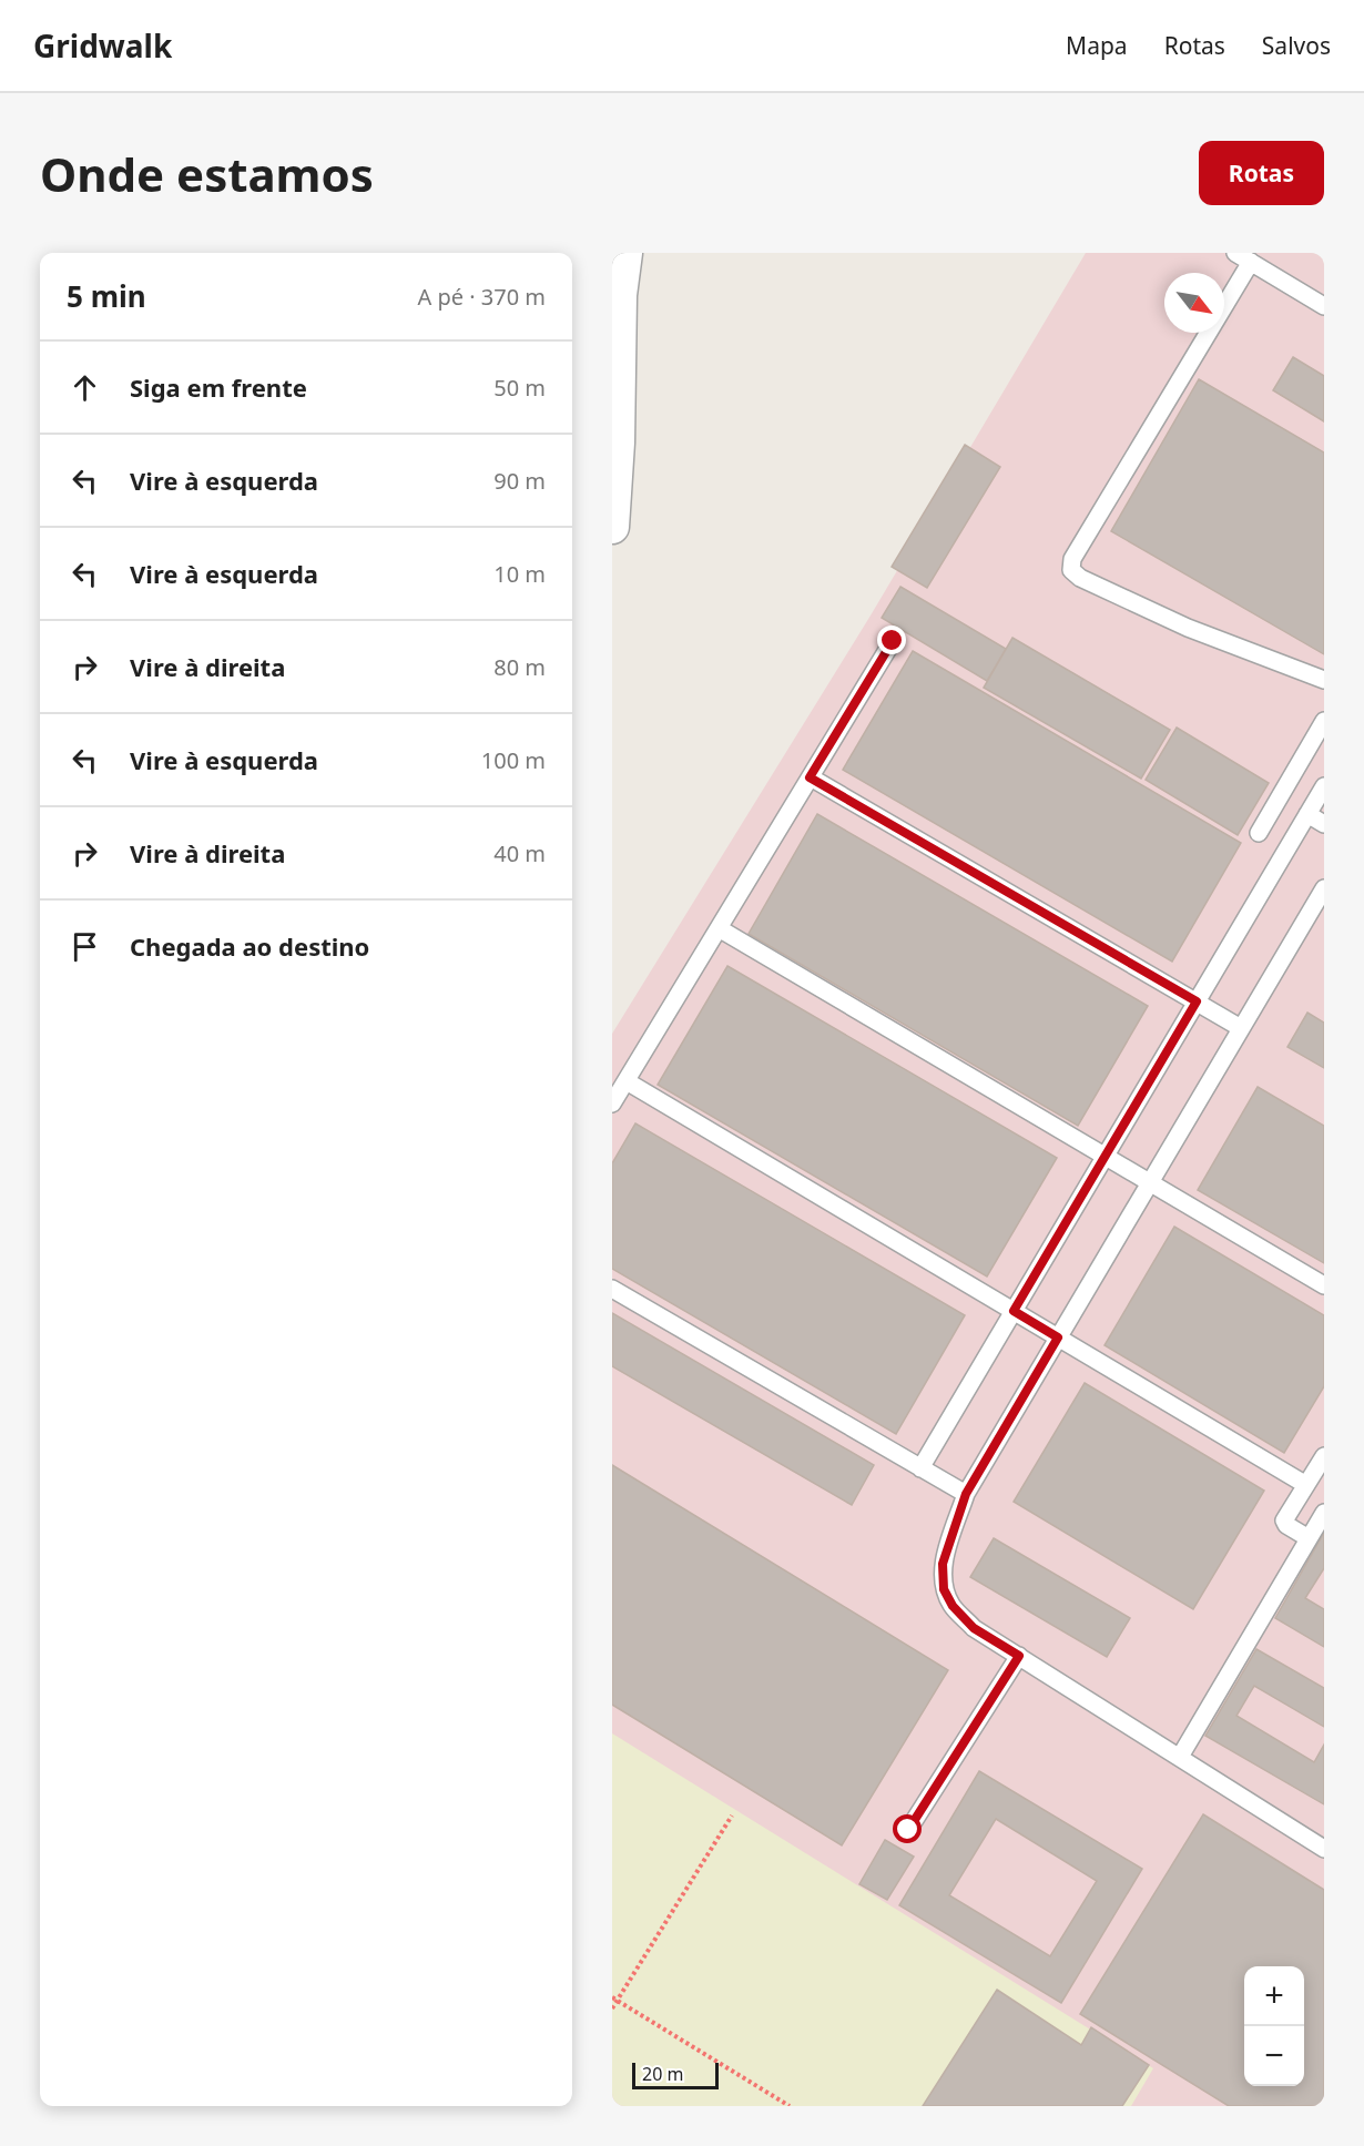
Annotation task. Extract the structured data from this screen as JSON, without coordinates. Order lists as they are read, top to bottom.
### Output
{
  "scale_bar": "20 m",
  "north": "bottom right",
  "page": {
    "header": "Gridwalk",
    "nav": ["Mapa", "Rotas", "Salvos"],
    "buttons": "Rotas",
    "title": "Onde estamos",
    "heading": ["5 min", "A pé · 370 m"],
    "list": [
      ["Siga em frente", "50 m"],
      ["Vire à esquerda", "90 m"],
      ["Vire à esquerda", "10 m"],
      ["Vire à direita", "80 m"],
      ["Vire à esquerda", "100 m"],
      ["Vire à direita", "40 m"],
      "Chegada ao destino"
    ],
    "map_buttons": ["+", "−"],
    "scale": "20 m"
  }
}
